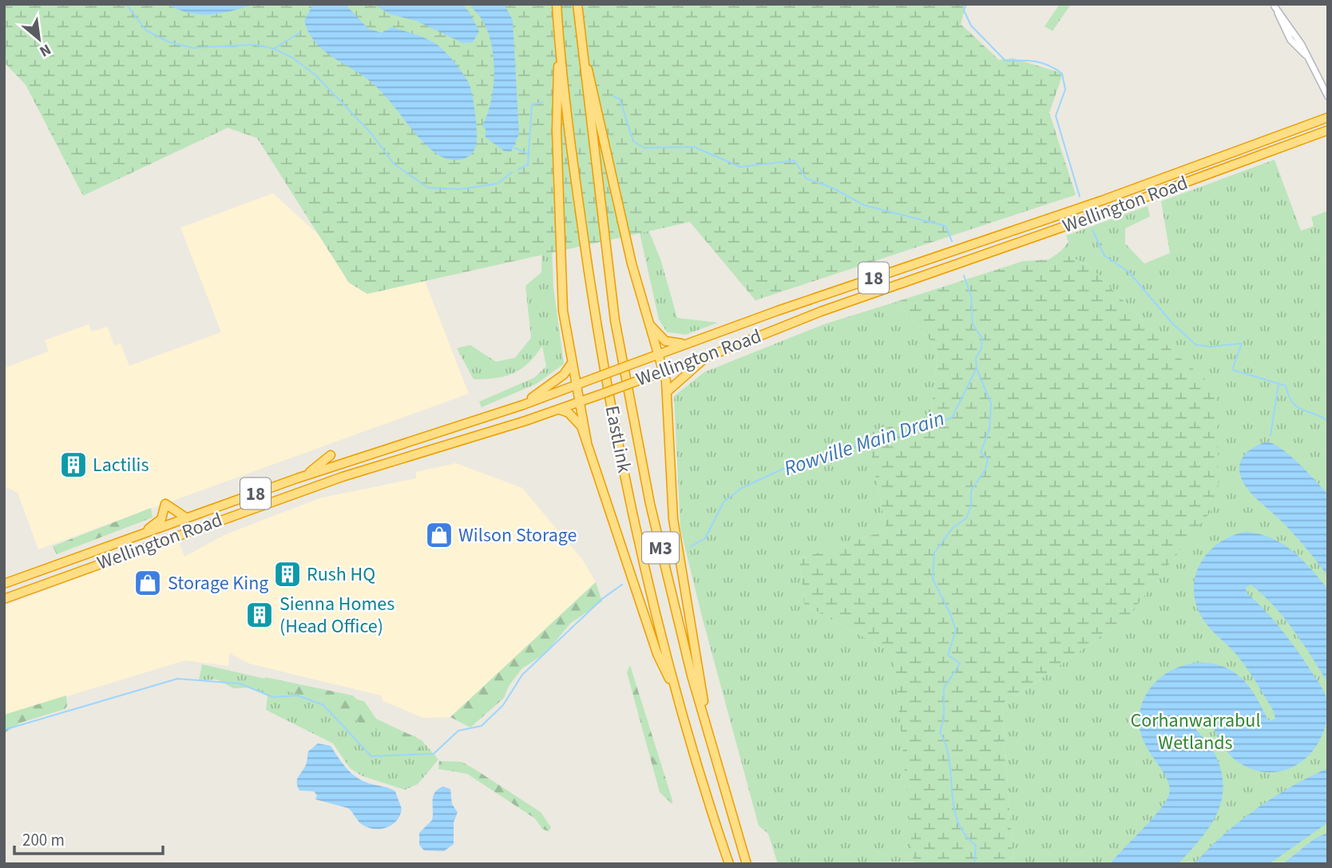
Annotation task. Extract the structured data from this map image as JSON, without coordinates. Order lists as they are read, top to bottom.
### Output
{
  "streets": {
    "highway": [
      "Wellington Road",
      "18",
      "EastLink",
      "M3"
    ]
  },
  "water": ["Rowville Main Drain"],
  "parks": ["Corhanwarrabul Wetlands"],
  "places": {
    "building": ["Lactilis", "Rush HQ", "Sienna Homes (Head Office)"],
    "shop": ["Wilson Storage", "Storage King"]
  },
  "scale_bar": "200 m",
  "north": "bottom right"
}
